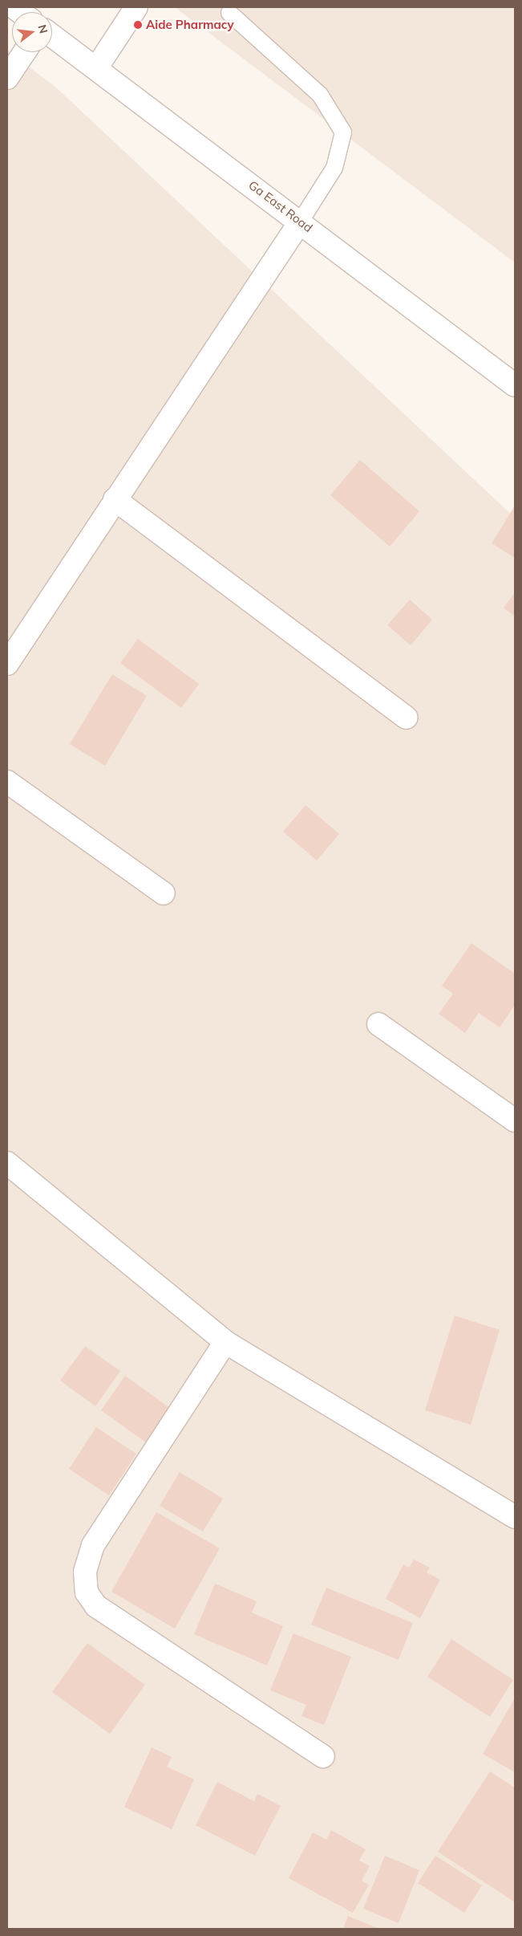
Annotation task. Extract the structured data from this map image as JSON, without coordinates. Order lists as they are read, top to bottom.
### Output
{
  "streets": {
    "street": ["Ga East Road"]
  },
  "places": ["Aide Pharmacy"],
  "north": "right"
}
